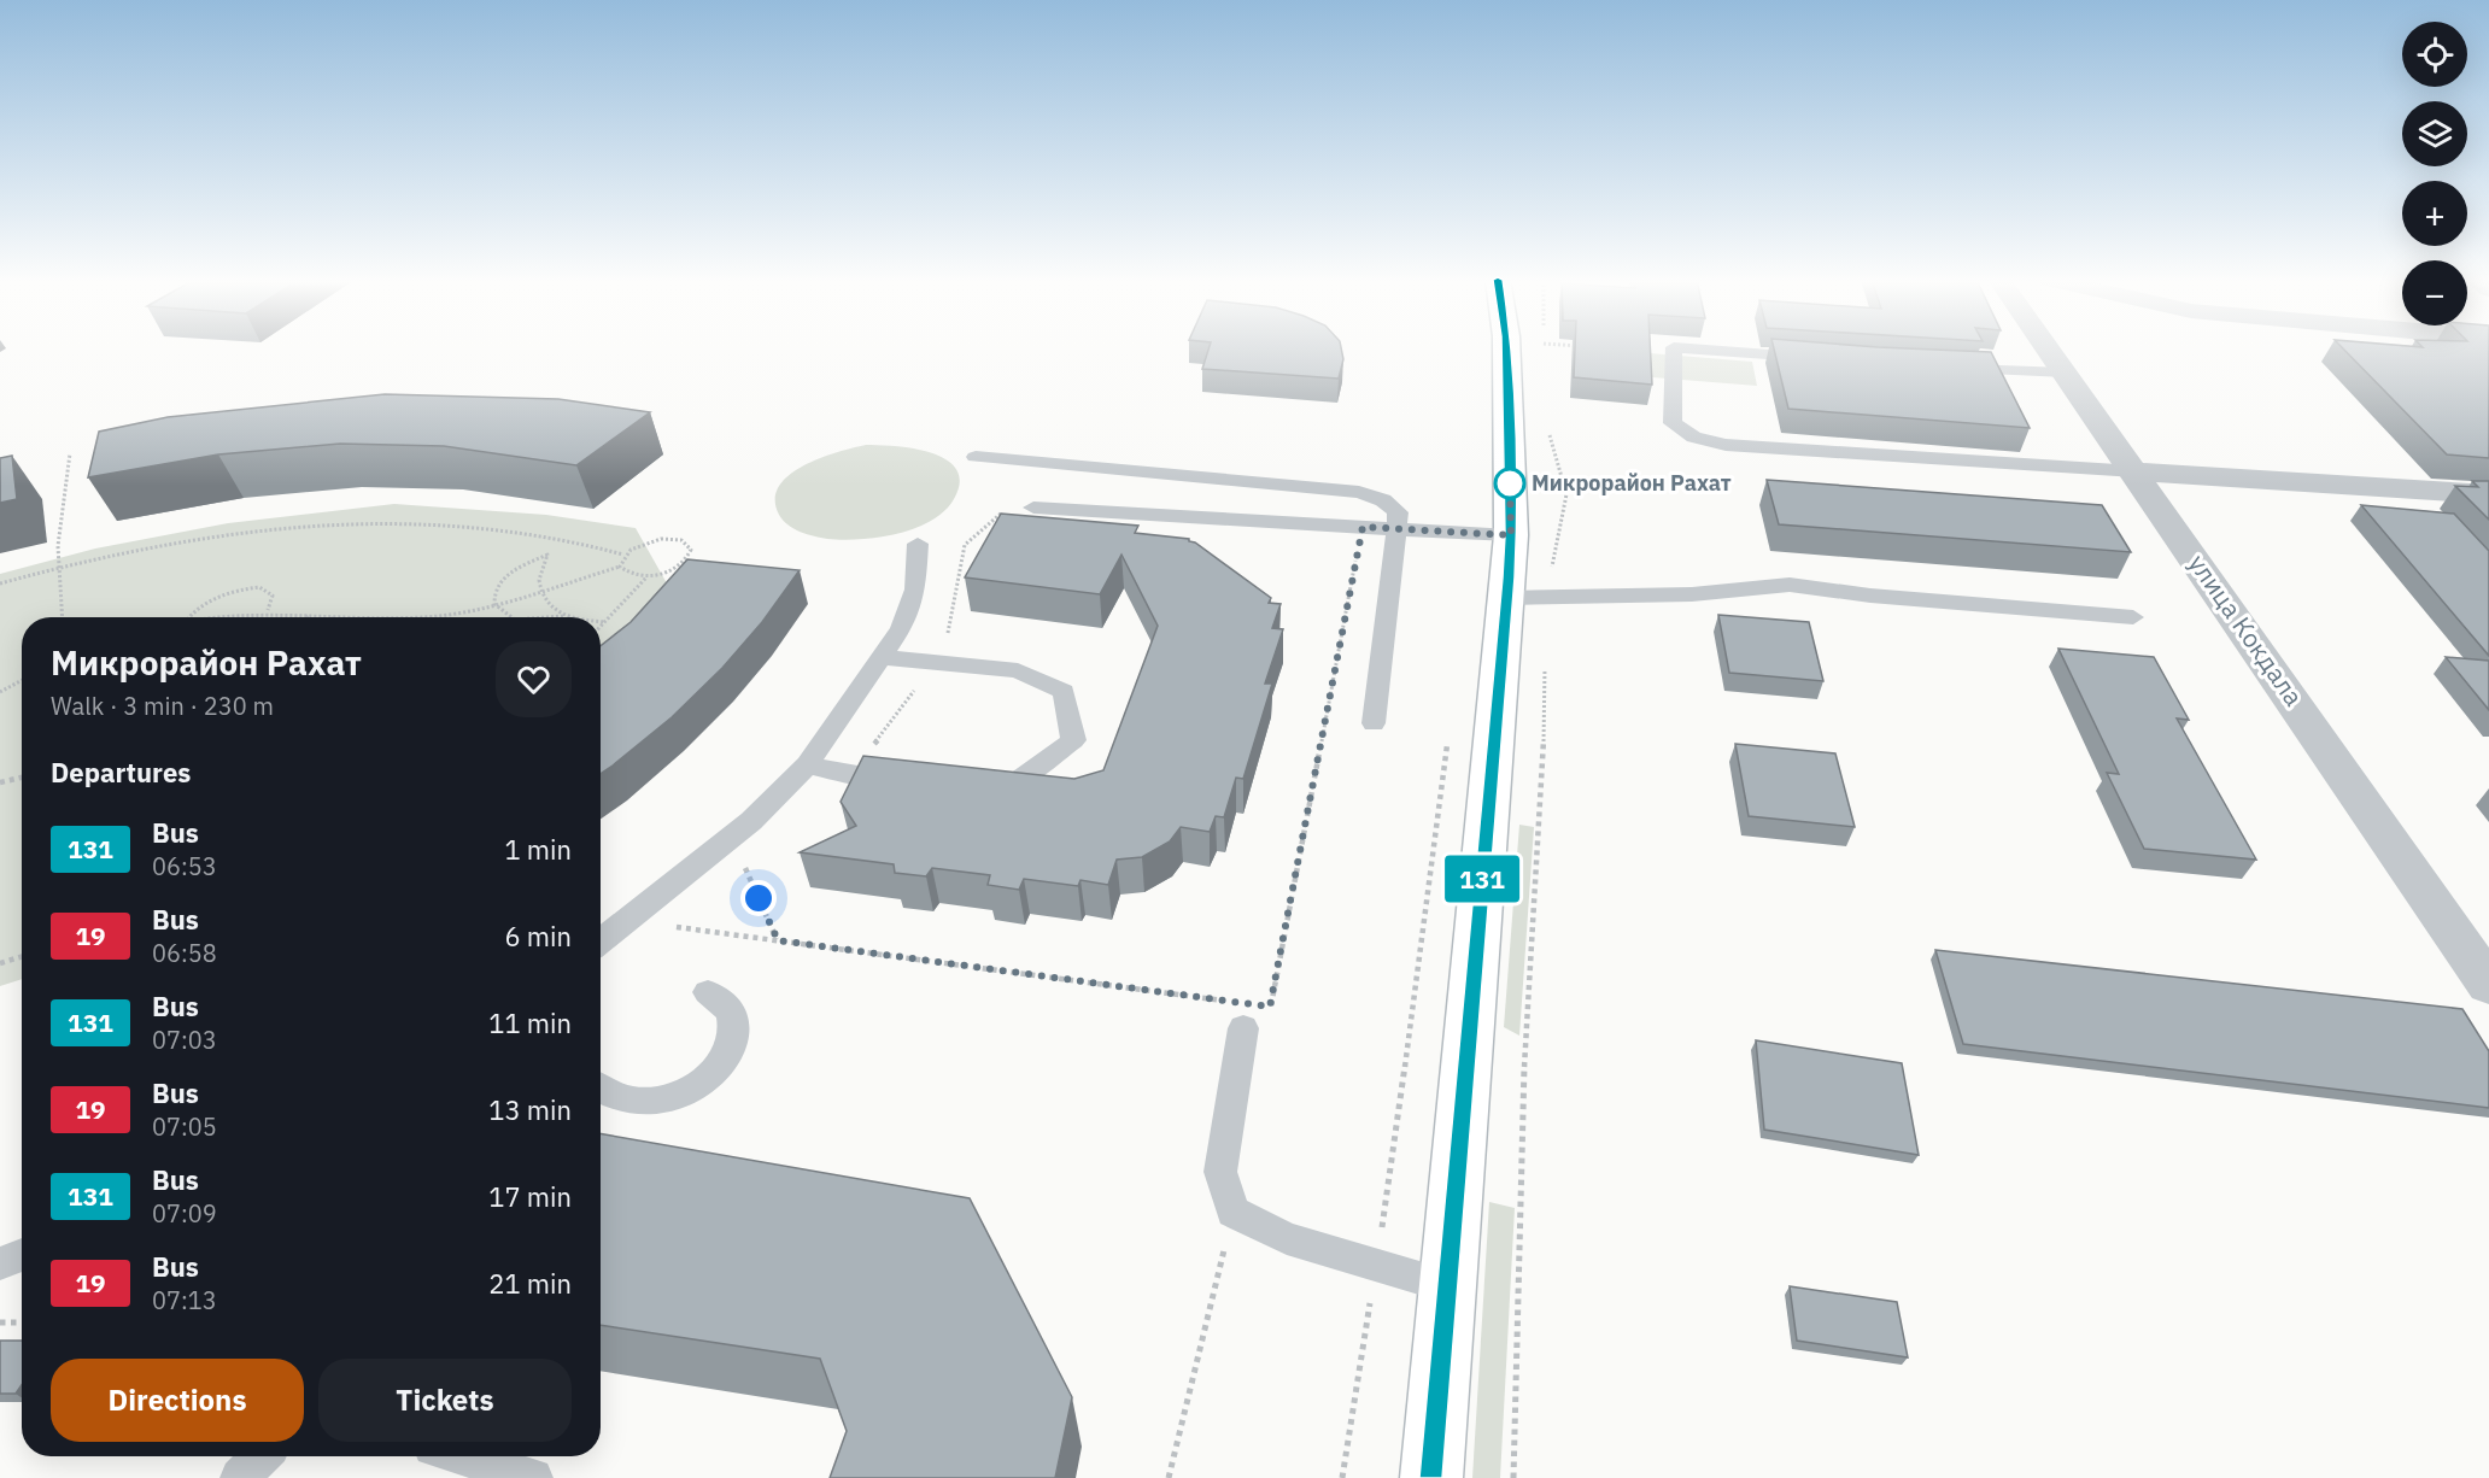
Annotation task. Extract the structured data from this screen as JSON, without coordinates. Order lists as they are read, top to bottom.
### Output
{
  "streets": {
    "street": ["улица Кокдала"]
  },
  "places": ["Микрорайон Рахат"],
  "lines": ["bus line 131"],
  "page": {
    "on_map": "131",
    "map_buttons": ["+", "−"],
    "heading": [
      ["Микрорайон Рахат", "Walk · 3 min · 230 m"],
      "Departures"
    ],
    "list": [
      {
        "mark": "131",
        "name": "Bus",
        "note": "06:53",
        "value": "1 min"
      },
      {
        "mark": "19",
        "name": "Bus",
        "note": "06:58",
        "value": "6 min"
      },
      {
        "mark": "131",
        "name": "Bus",
        "note": "07:03",
        "value": "11 min"
      },
      {
        "mark": "19",
        "name": "Bus",
        "note": "07:05",
        "value": "13 min"
      },
      {
        "mark": "131",
        "name": "Bus",
        "note": "07:09",
        "value": "17 min"
      },
      {
        "mark": "19",
        "name": "Bus",
        "note": "07:13",
        "value": "21 min"
      }
    ],
    "buttons": ["Directions", "Tickets"]
  }
}
